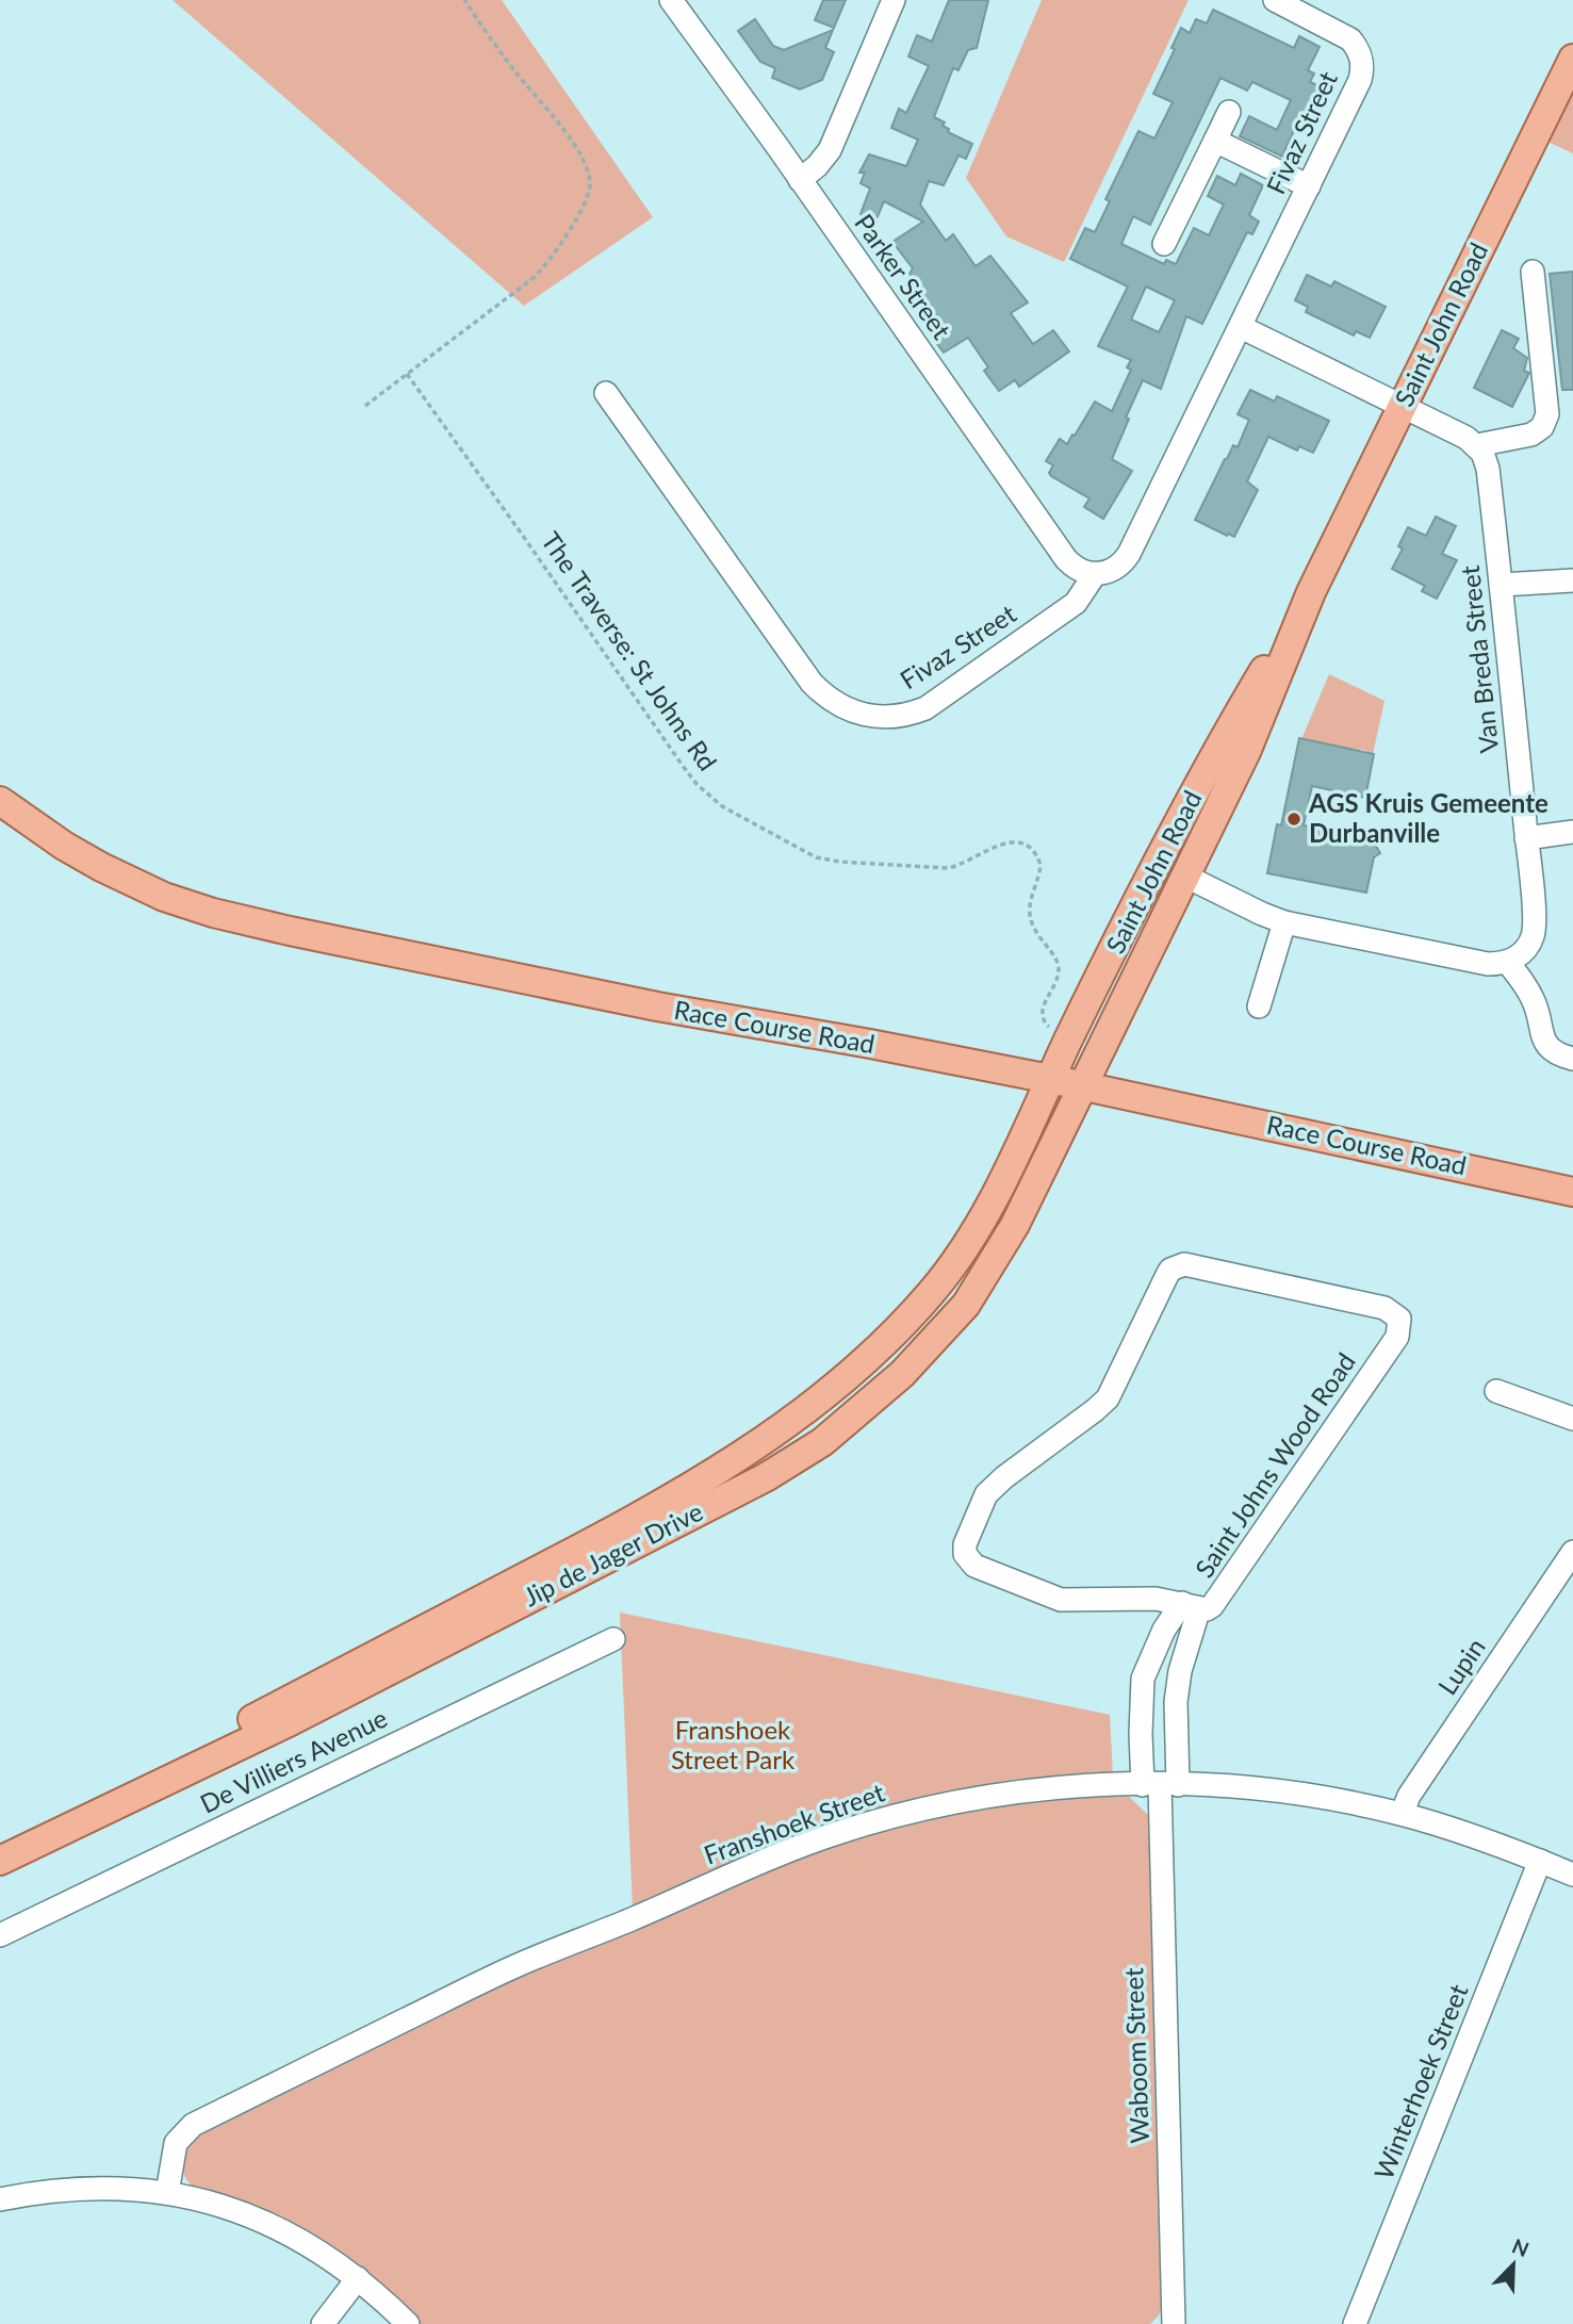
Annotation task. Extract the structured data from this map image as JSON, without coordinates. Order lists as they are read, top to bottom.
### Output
{
  "streets": {
    "main road": ["Saint John Road", "Race Course Road", "Jip de Jager Drive"],
    "street": [
      "Fivaz Street",
      "Parker Street",
      "Van Breda Street",
      "Saint Johns Wood Road",
      "Lupin",
      "De Villiers Avenue",
      "Franshoek Street",
      "Waboom Street",
      "Winterhoek Street"
    ],
    "path": ["The Traverse: St Johns Rd"]
  },
  "crossings": [
    ["Fivaz Street", "Parker Street"],
    ["Saint John Road", "Race Course Road"],
    ["Saint John Road", "Jip de Jager Drive"],
    ["Race Course Road", "Jip de Jager Drive"],
    ["Lupin", "Franshoek Street"],
    ["Franshoek Street", "Waboom Street"],
    ["Franshoek Street", "Winterhoek Street"]
  ],
  "parks": ["Franshoek Street Park"],
  "places": ["AGS Kruis Gemeente Durbanville"],
  "north": "top right"
}
